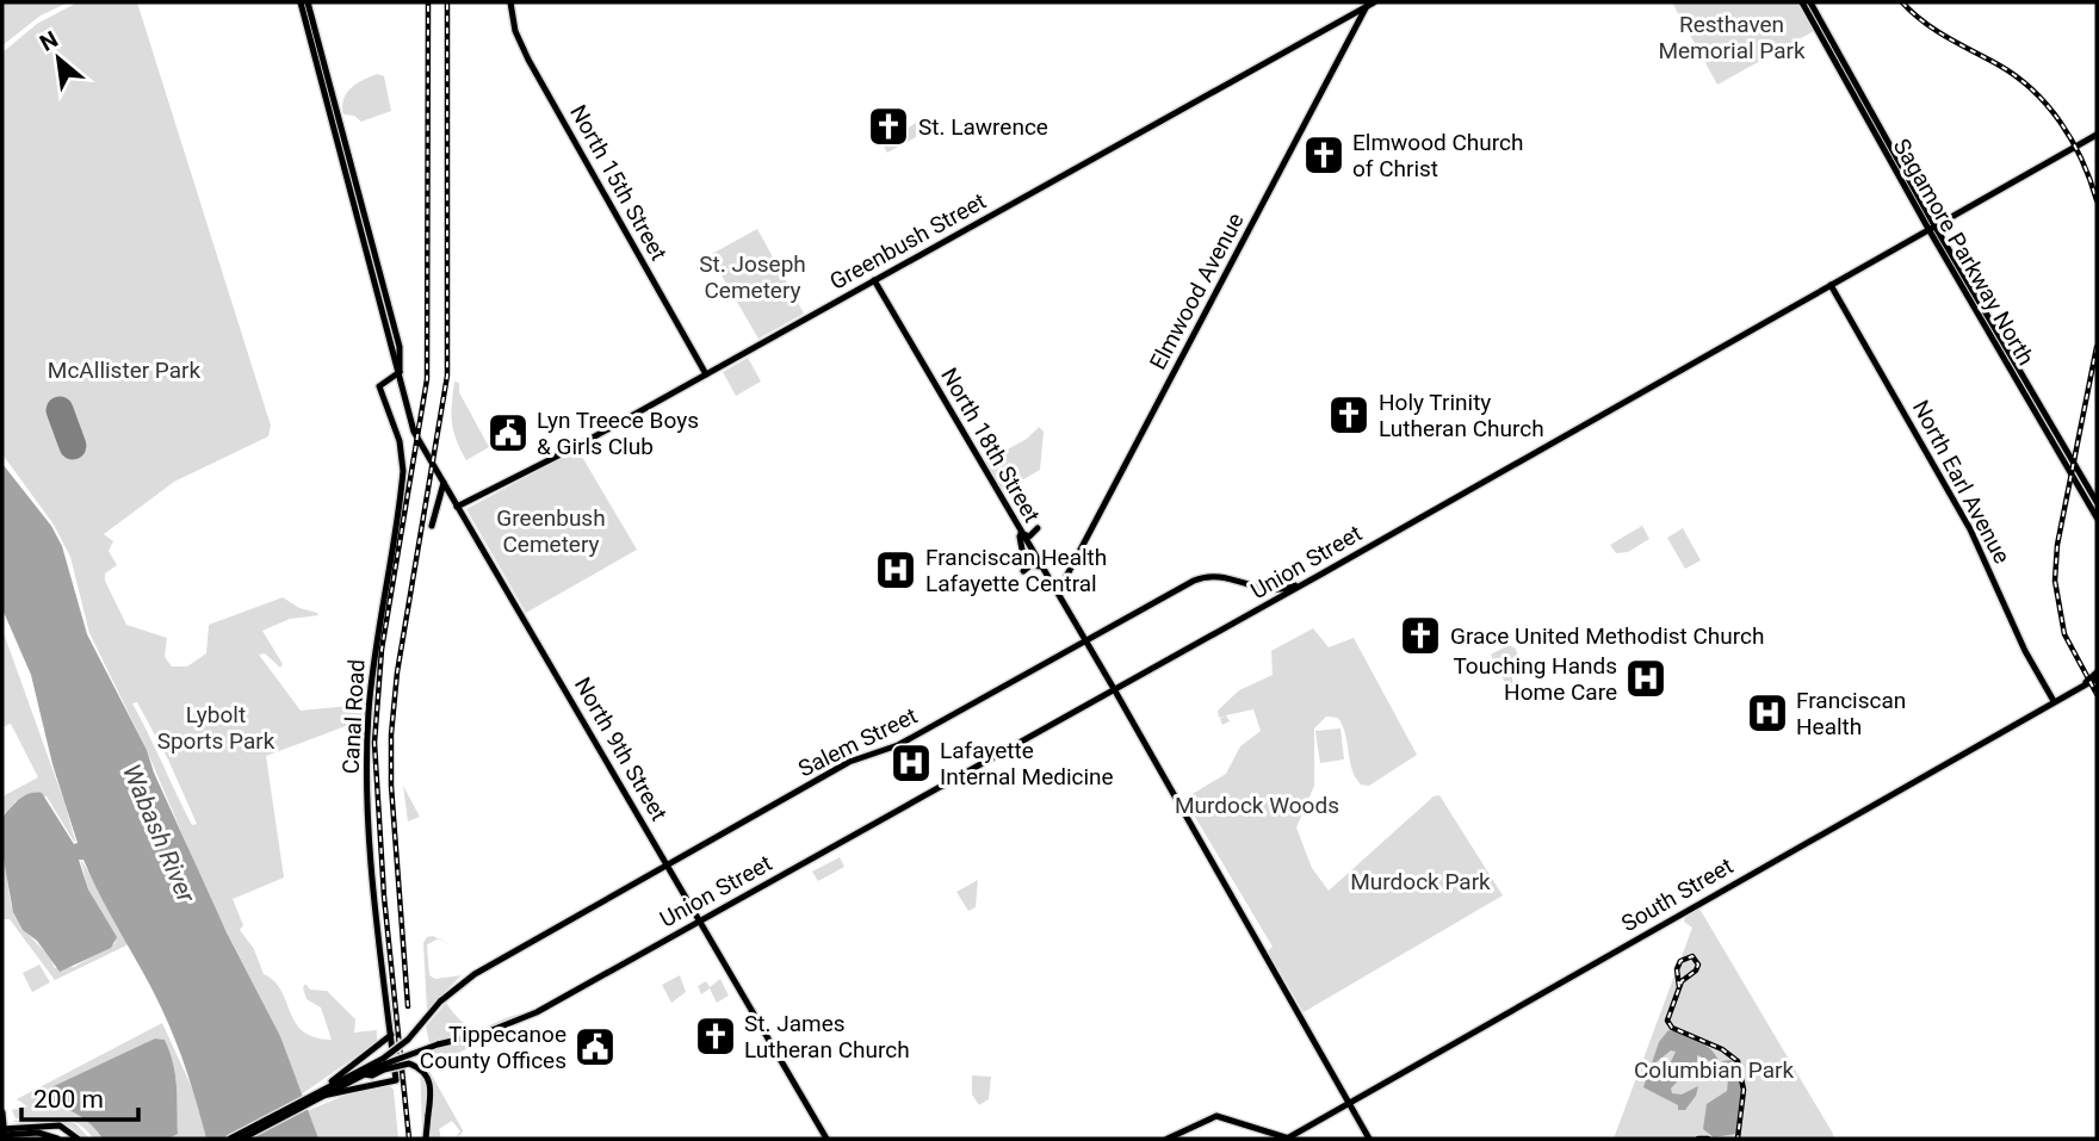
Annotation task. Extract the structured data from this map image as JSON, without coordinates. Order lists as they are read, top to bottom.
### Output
{
  "streets": {
    "main road": [
      "North 15th Street",
      "Greenbush Street",
      "Sagamore Parkway North",
      "Elmwood Avenue",
      "North 18th Street",
      "North Earl Avenue",
      "Union Street",
      "Canal Road",
      "Salem Street",
      "North 9th Street",
      "South Street"
    ]
  },
  "crossings": [
    ["North 15th Street", "Greenbush Street"],
    ["Greenbush Street", "Elmwood Avenue"],
    ["Greenbush Street", "North 18th Street"],
    ["Greenbush Street", "North 9th Street"],
    ["Sagamore Parkway North", "Union Street"],
    ["Elmwood Avenue", "North 18th Street"],
    ["North 18th Street", "Union Street"],
    ["North 18th Street", "Salem Street"],
    ["North 18th Street", "South Street"],
    ["North Earl Avenue", "Union Street"],
    ["North Earl Avenue", "South Street"],
    ["Union Street", "Salem Street"],
    ["Union Street", "North 9th Street"],
    ["Canal Road", "North 9th Street"],
    ["Salem Street", "North 9th Street"]
  ],
  "water": ["Wabash River"],
  "parks": [
    "Resthaven Memorial Park",
    "St. Joseph Cemetery",
    "McAllister Park",
    "Greenbush Cemetery",
    "Lybolt Sports Park",
    "Murdock Woods",
    "Murdock Park",
    "Columbian Park"
  ],
  "places": {
    "church": [
      "St. Lawrence",
      "Elmwood Church of Christ",
      "Holy Trinity Lutheran Church",
      "Grace United Methodist Church",
      "St. James Lutheran Church"
    ],
    "public building": ["Lyn Treece Boys & Girls Club", "Tippecanoe County Offices"],
    "hospital": [
      "Franciscan Health Lafayette Central",
      "Touching Hands Home Care",
      "Franciscan Health",
      "Lafayette Internal Medicine"
    ]
  },
  "scale_bar": "200 m",
  "north": "top left"
}
